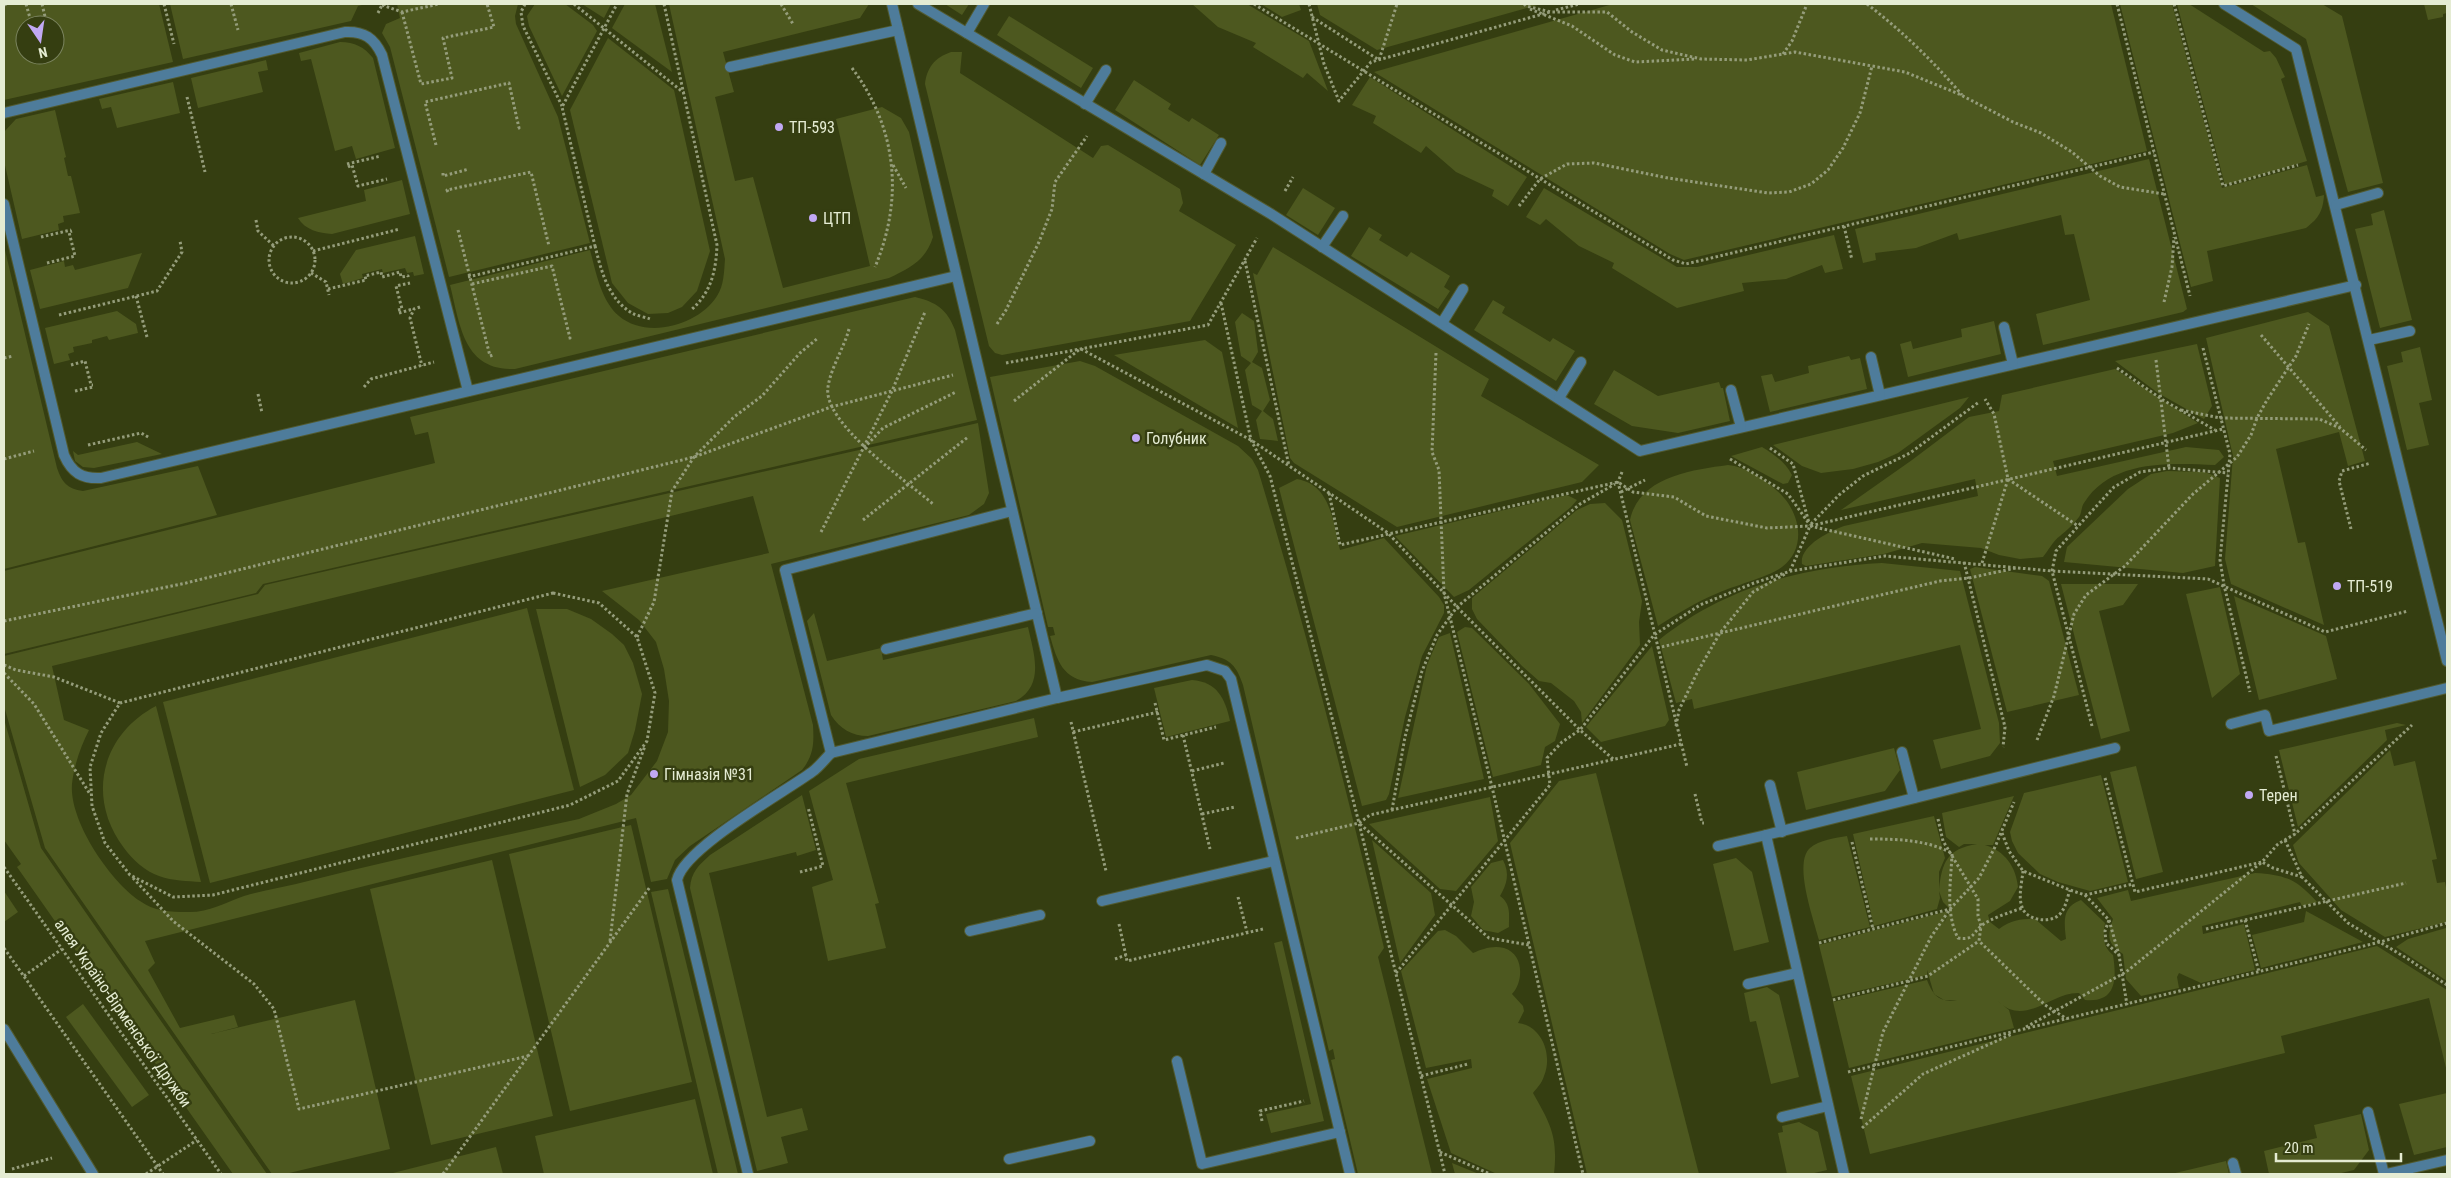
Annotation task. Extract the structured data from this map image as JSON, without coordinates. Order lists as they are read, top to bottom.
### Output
{
  "streets": {
    "path": ["алея Україно-Вірменської Дружби"]
  },
  "places": [
    "ТП-593",
    "ЦТП",
    "Голубник",
    "ТП-519",
    "Гімназія №31",
    "Терен"
  ],
  "scale_bar": "20 m",
  "north": "bottom"
}
